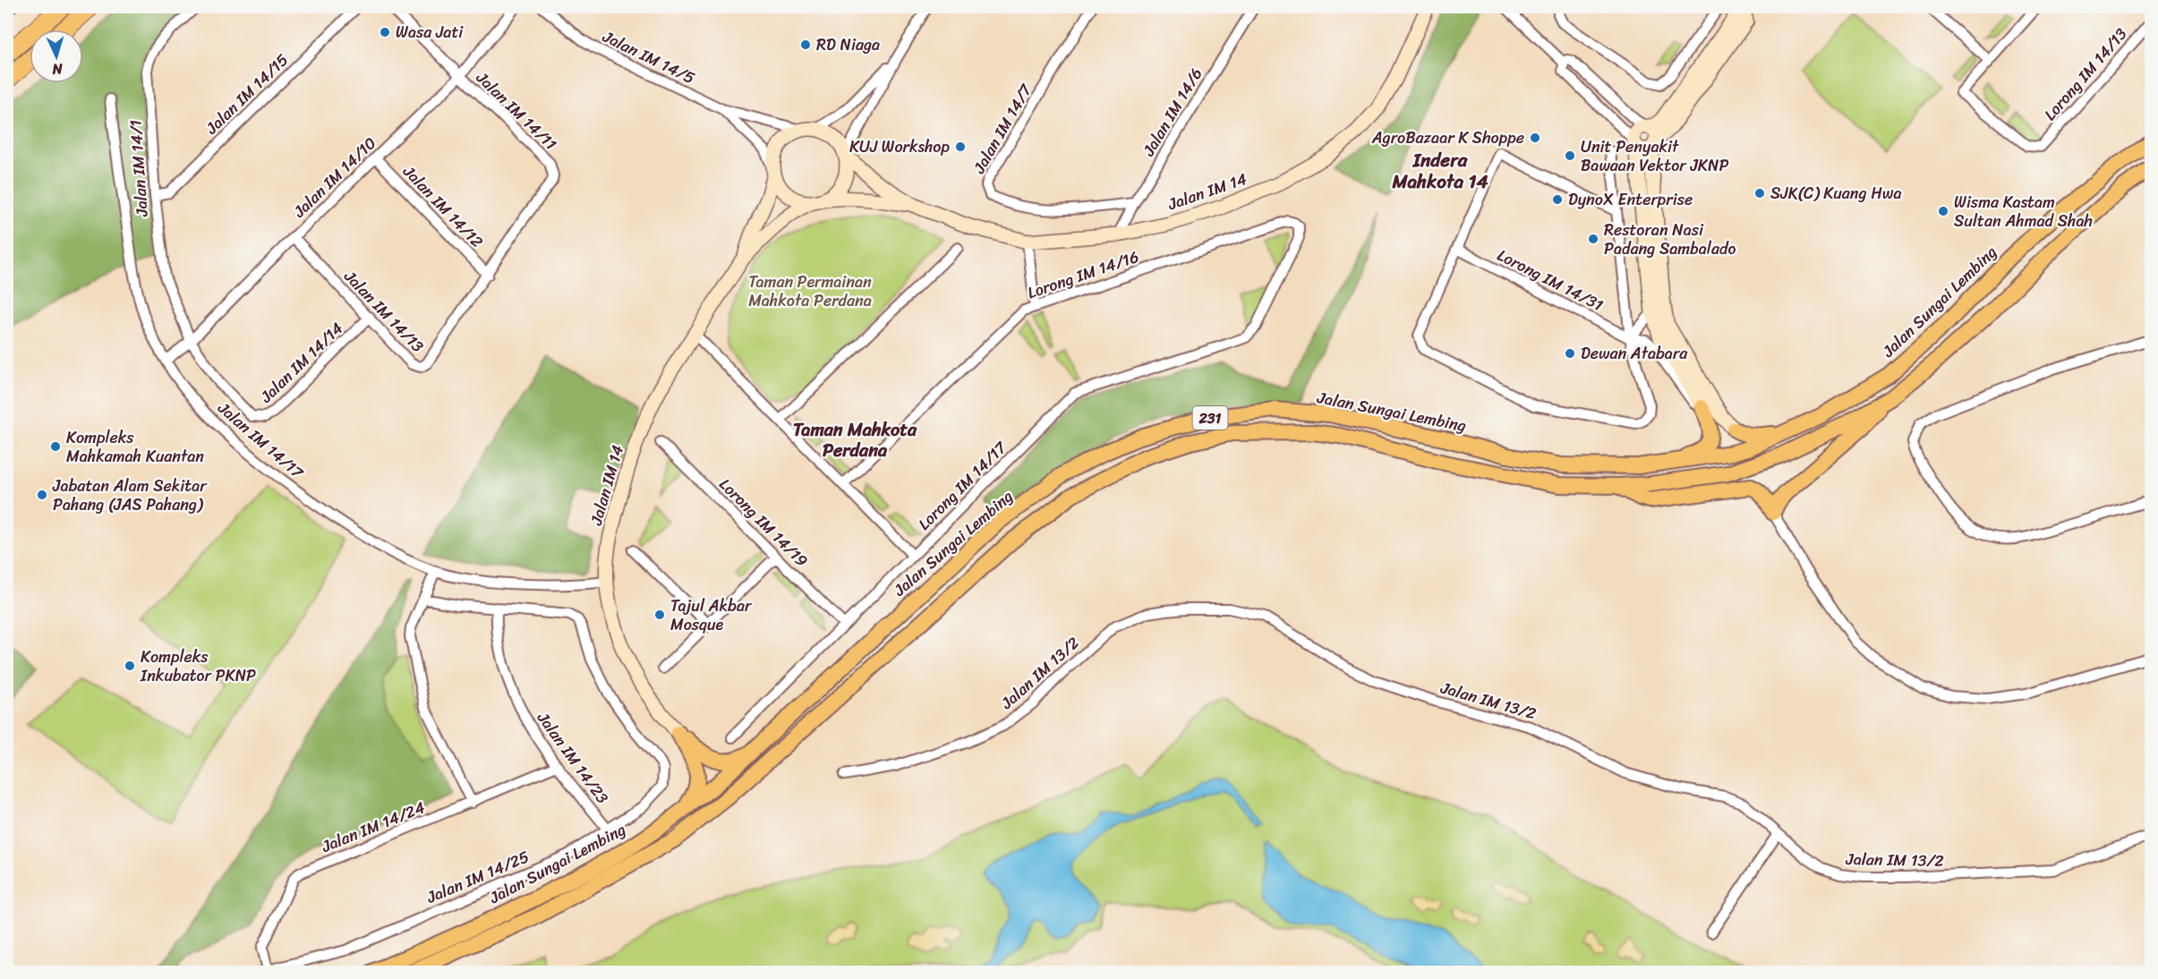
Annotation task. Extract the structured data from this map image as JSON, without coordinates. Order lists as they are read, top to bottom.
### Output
{
  "streets": {
    "main road": ["Jalan Sungai Lembing", "231"],
    "street": [
      "Jalan IM 14/5",
      "Lorong IM 14/13",
      "Jalan IM 14/15",
      "Jalan IM 14/11",
      "Jalan IM 14/6",
      "Jalan IM 14/7",
      "Jalan IM 14/1",
      "Jalan IM 14/10",
      "Jalan IM 14",
      "Jalan IM 14/12",
      "Lorong IM 14/16",
      "Lorong IM 14/31",
      "Jalan IM 14/13",
      "Jalan IM 14/14",
      "Jalan IM 14/17",
      "Lorong IM 14/17",
      "Lorong IM 14/19",
      "Jalan IM 13/2",
      "Jalan IM 14/23",
      "Jalan IM 14/24",
      "Jalan IM 14/25"
    ]
  },
  "crossings": [
    ["Jalan IM 14/15", "Jalan IM 14/1"],
    ["Jalan IM 14/11", "Jalan IM 14/10"],
    ["Jalan IM 14/11", "Jalan IM 14/12"],
    ["Jalan IM 14/11", "Jalan IM 14/13"],
    ["Jalan IM 14/6", "Jalan IM 14/7"],
    ["Jalan IM 14/6", "Jalan IM 14"],
    ["Jalan IM 14/1", "Jalan IM 14/10"],
    ["Jalan IM 14/1", "Jalan IM 14/14"],
    ["Jalan IM 14/10", "Jalan IM 14/12"],
    ["Jalan IM 14/10", "Jalan IM 14/13"],
    ["Jalan IM 14/10", "Jalan IM 14/14"],
    ["Jalan IM 14/10", "Jalan IM 14/17"],
    ["Jalan IM 14", "Jalan IM 14/17"],
    ["Jalan IM 14/12", "Jalan IM 14/13"],
    ["Lorong IM 14/16", "Lorong IM 14/17"],
    ["Jalan IM 14/13", "Jalan IM 14/14"],
    ["Lorong IM 14/17", "Lorong IM 14/19"],
    ["Jalan IM 14/23", "Jalan IM 14/24"],
    ["Jalan IM 14/23", "Jalan IM 14/25"],
    ["Jalan IM 14/24", "Jalan IM 14/25"]
  ],
  "districts": ["Indera Mahkota 14", "Taman Mahkota Perdana"],
  "parks": ["Taman Permainan Mahkota Perdana"],
  "places": [
    "Wasa Jati",
    "RD Niaga",
    "AgroBazaar K Shoppe",
    "KUJ Workshop",
    "Unit Penyakit Bawaan Vektor JKNP",
    "SJK(C) Kuang Hwa",
    "DynoX Enterprise",
    "Wisma Kastam Sultan Ahmad Shah",
    "Restoran Nasi Padang Sambalado",
    "Dewan Atabara",
    "Kompleks Mahkamah Kuantan",
    "Jabatan Alam Sekitar Pahang (JAS Pahang)",
    "Tajul Akbar Mosque",
    "Kompleks Inkubator PKNP"
  ],
  "north": "bottom"
}
